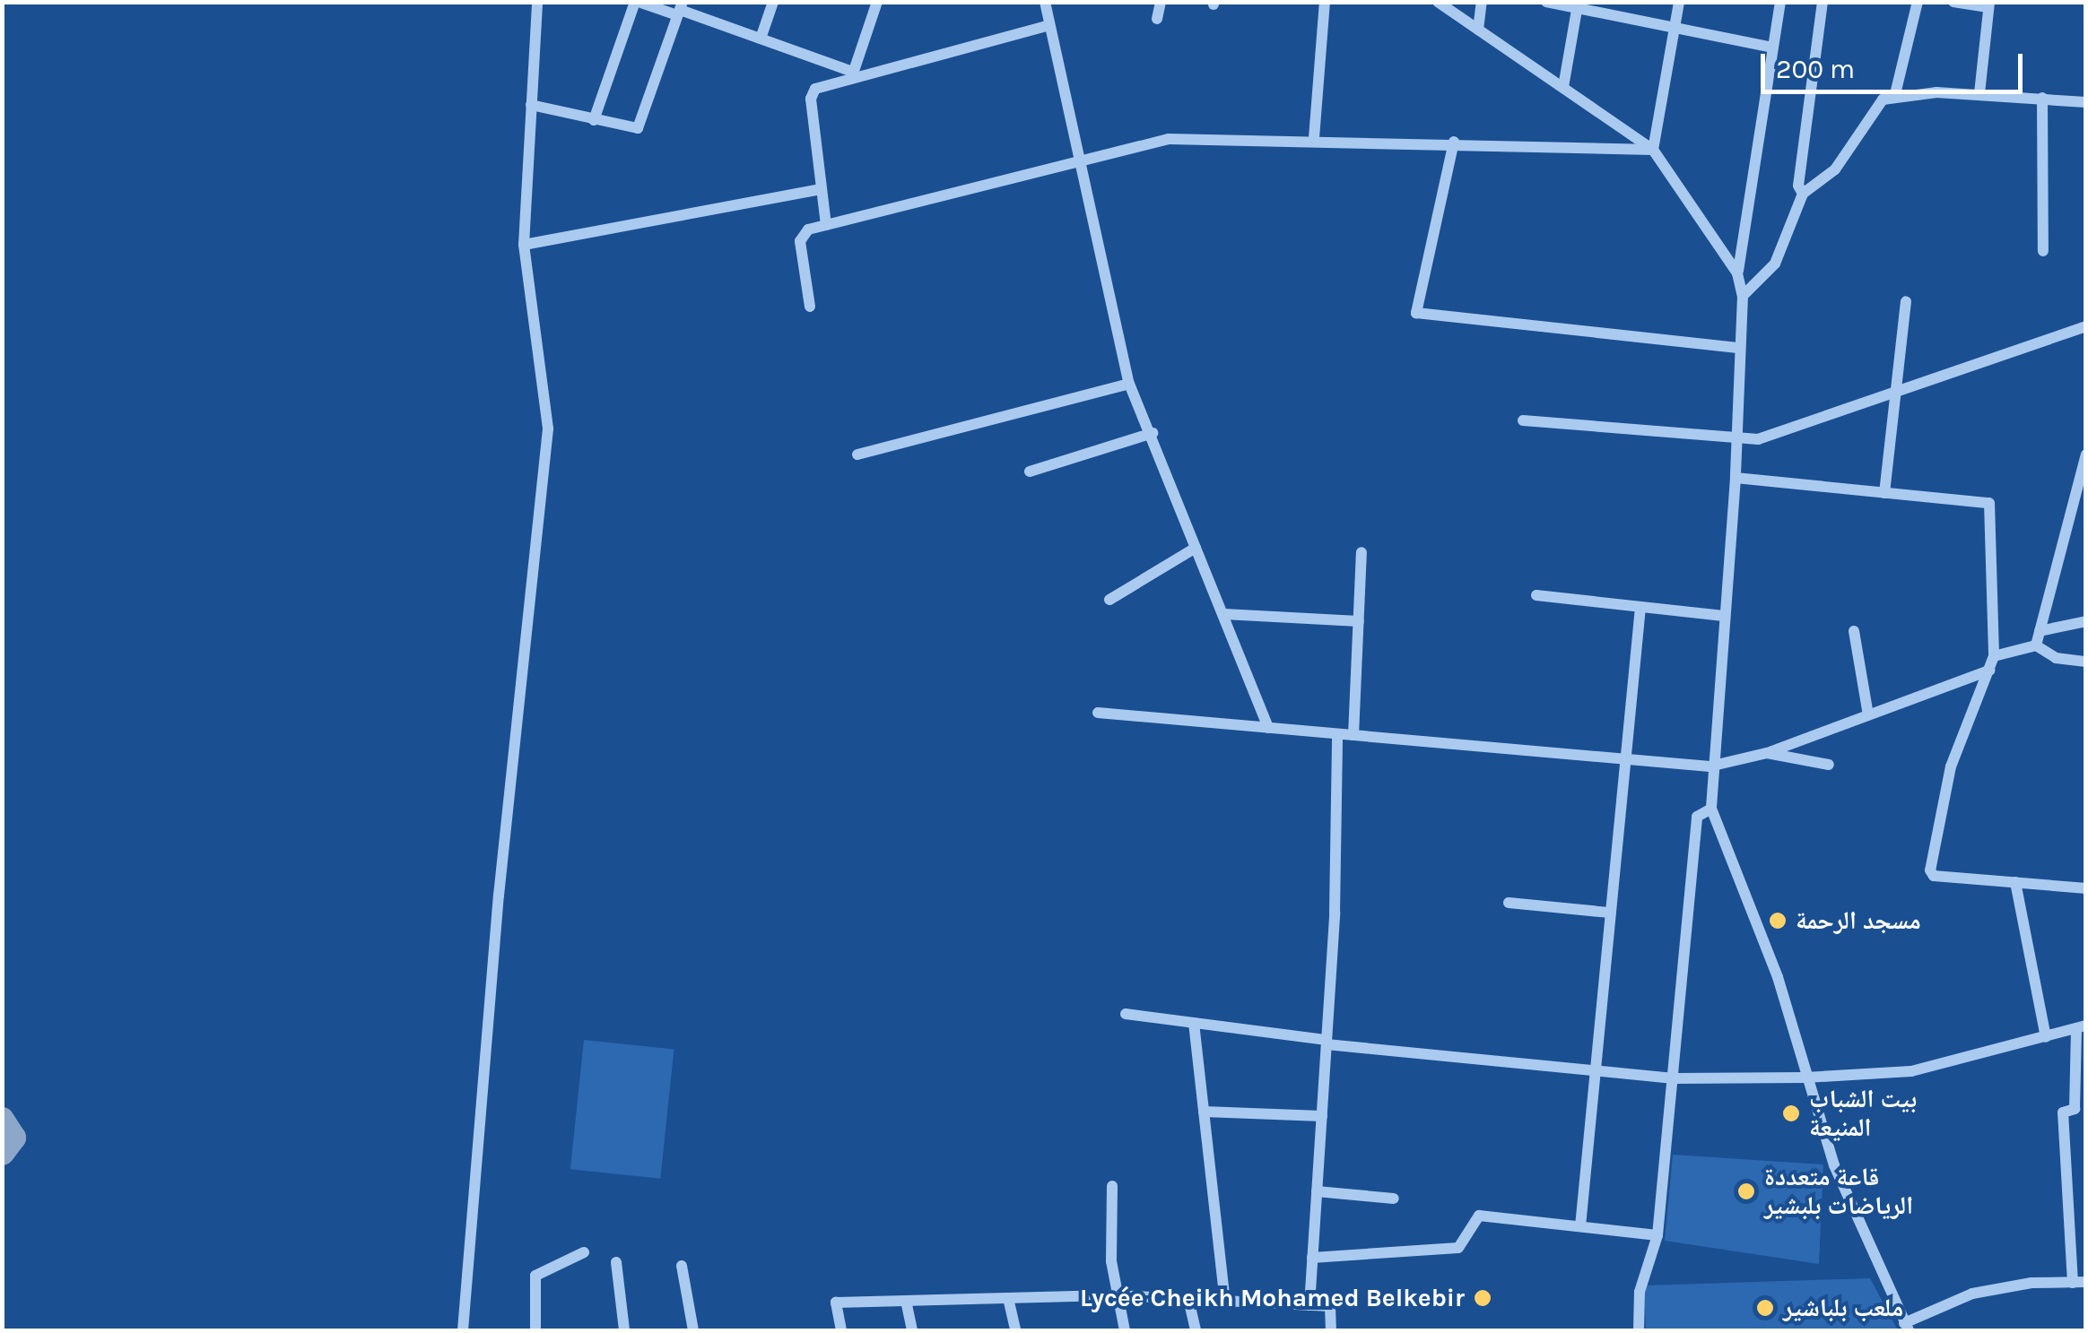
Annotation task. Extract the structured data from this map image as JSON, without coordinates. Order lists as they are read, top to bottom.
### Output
{
  "places": [
    "مسجد الرحمة",
    "بيت الشباب المنيعة",
    "قاعة متعددة الرياضات بلبشير",
    "Lycée Cheikh Mohamed Belkebir",
    "ملعب بلباشير"
  ],
  "scale_bar": "200 m"
}
